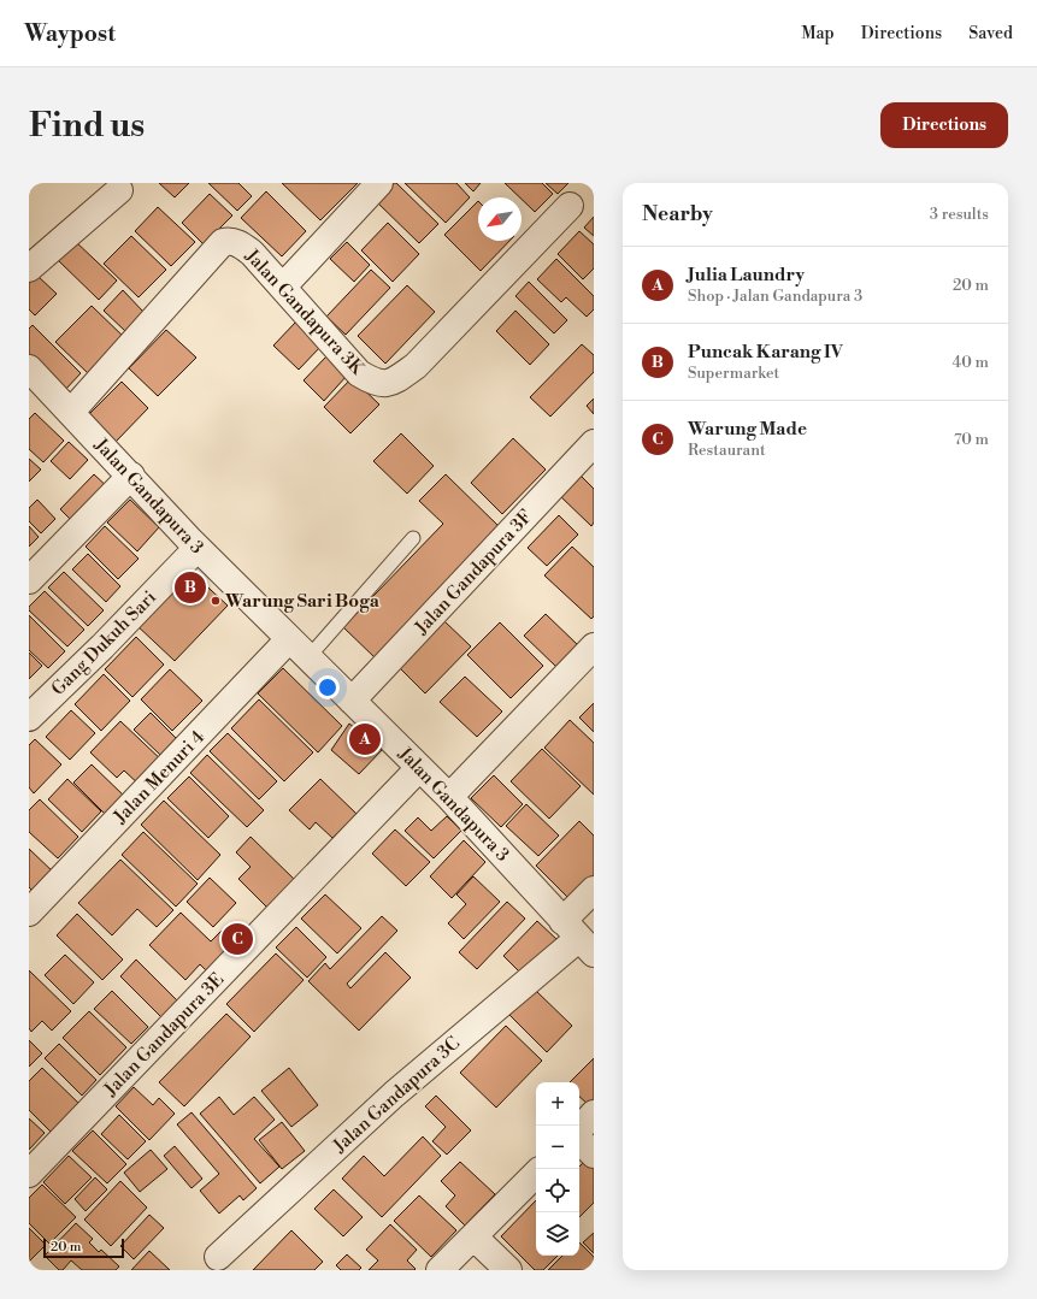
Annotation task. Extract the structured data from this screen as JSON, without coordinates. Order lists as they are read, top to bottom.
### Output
{
  "streets": {
    "street": [
      "Jalan Gandapura 3K",
      "Jalan Gandapura 3",
      "Jalan Gandapura 3F",
      "Gang Dukuh Sari",
      "Jalan Menuri 4",
      "Jalan Gandapura 3E",
      "Jalan Gandapura 3C"
    ]
  },
  "crossings": [
    ["Jalan Gandapura 3K", "Jalan Gandapura 3"],
    ["Jalan Gandapura 3", "Jalan Gandapura 3F"],
    ["Jalan Gandapura 3", "Gang Dukuh Sari"],
    ["Jalan Gandapura 3", "Jalan Menuri 4"],
    ["Jalan Gandapura 3", "Jalan Gandapura 3E"],
    ["Jalan Gandapura 3", "Jalan Gandapura 3C"]
  ],
  "places": ["Warung Sari Boga"],
  "scale_bar": "20 m",
  "north": "bottom left",
  "page": {
    "header": "Waypost",
    "nav": ["Map", "Directions", "Saved"],
    "buttons": "Directions",
    "title": "Find us",
    "heading": ["Nearby", "3 results"],
    "list": [
      {
        "mark": "A",
        "name": "Julia Laundry",
        "note": "Shop · Jalan Gandapura 3",
        "value": "20 m"
      },
      {
        "mark": "B",
        "name": "Puncak Karang IV",
        "note": "Supermarket",
        "value": "40 m"
      },
      {
        "mark": "C",
        "name": "Warung Made",
        "note": "Restaurant",
        "value": "70 m"
      }
    ],
    "pins": ["B", "A", "C"],
    "map_buttons": ["+", "−"],
    "scale": "20 m"
  }
}
